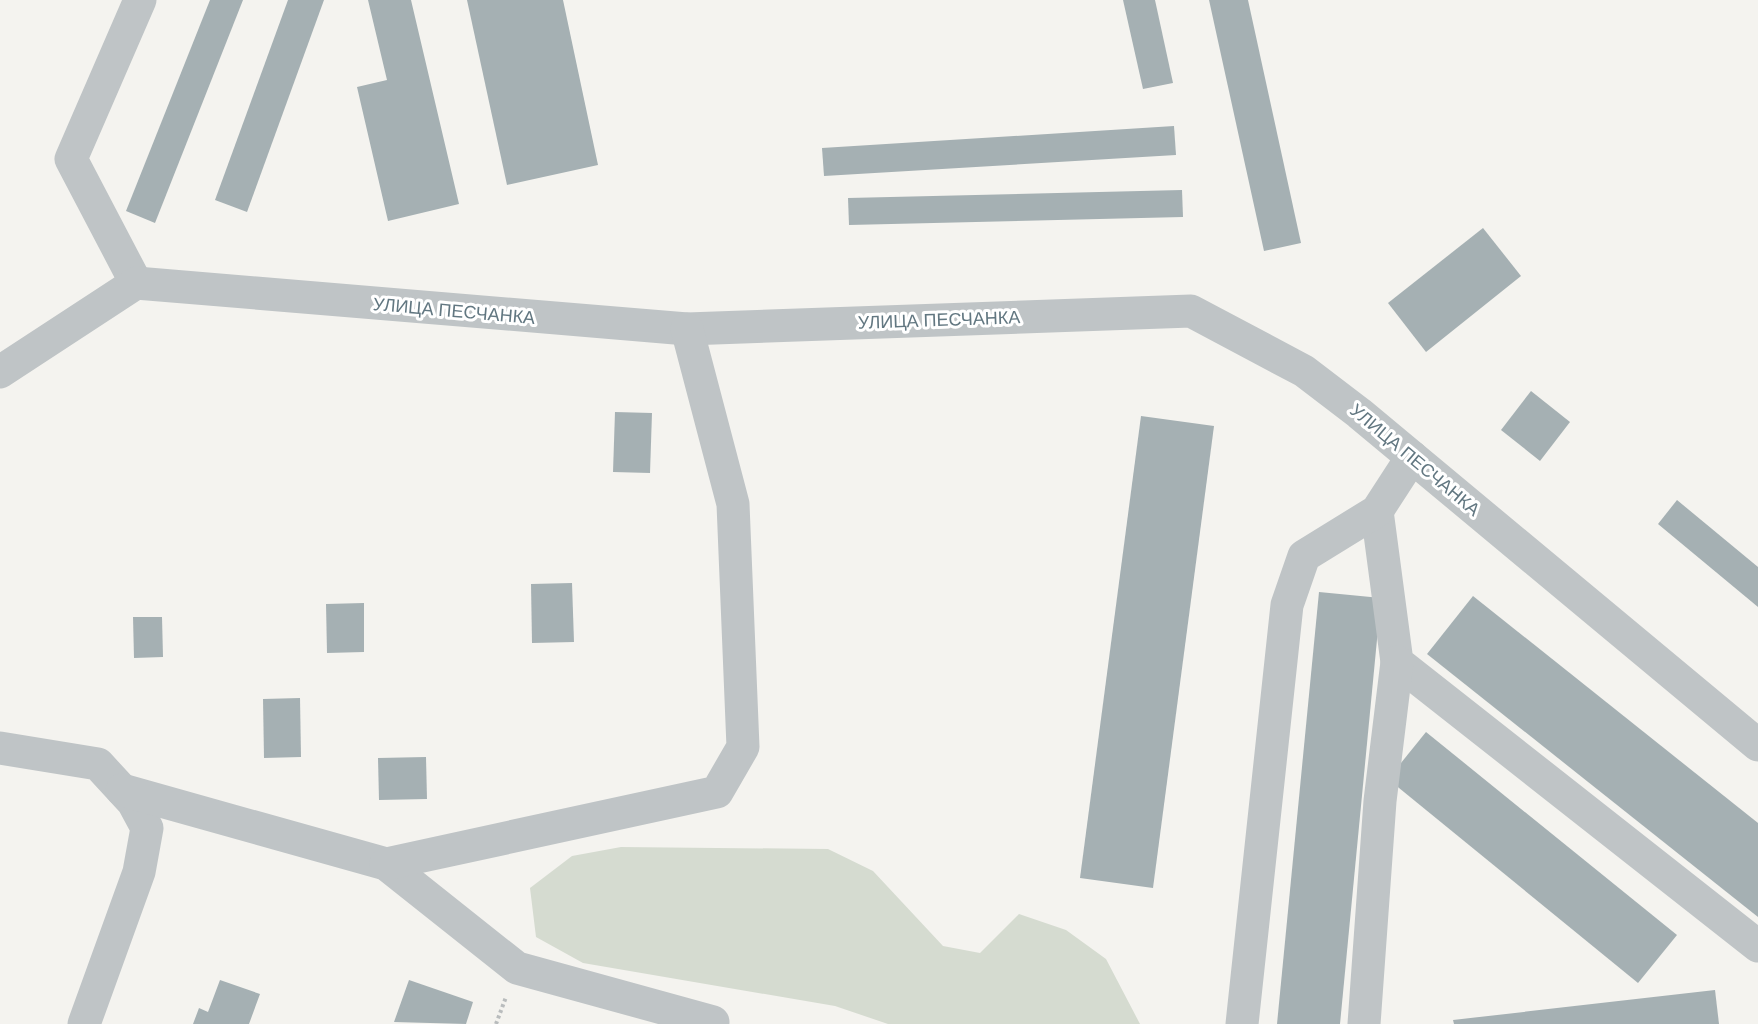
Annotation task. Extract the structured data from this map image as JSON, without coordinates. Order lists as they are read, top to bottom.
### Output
{
  "streets": {
    "street": ["УЛИЦА ПЕСЧАНКА"]
  }
}
